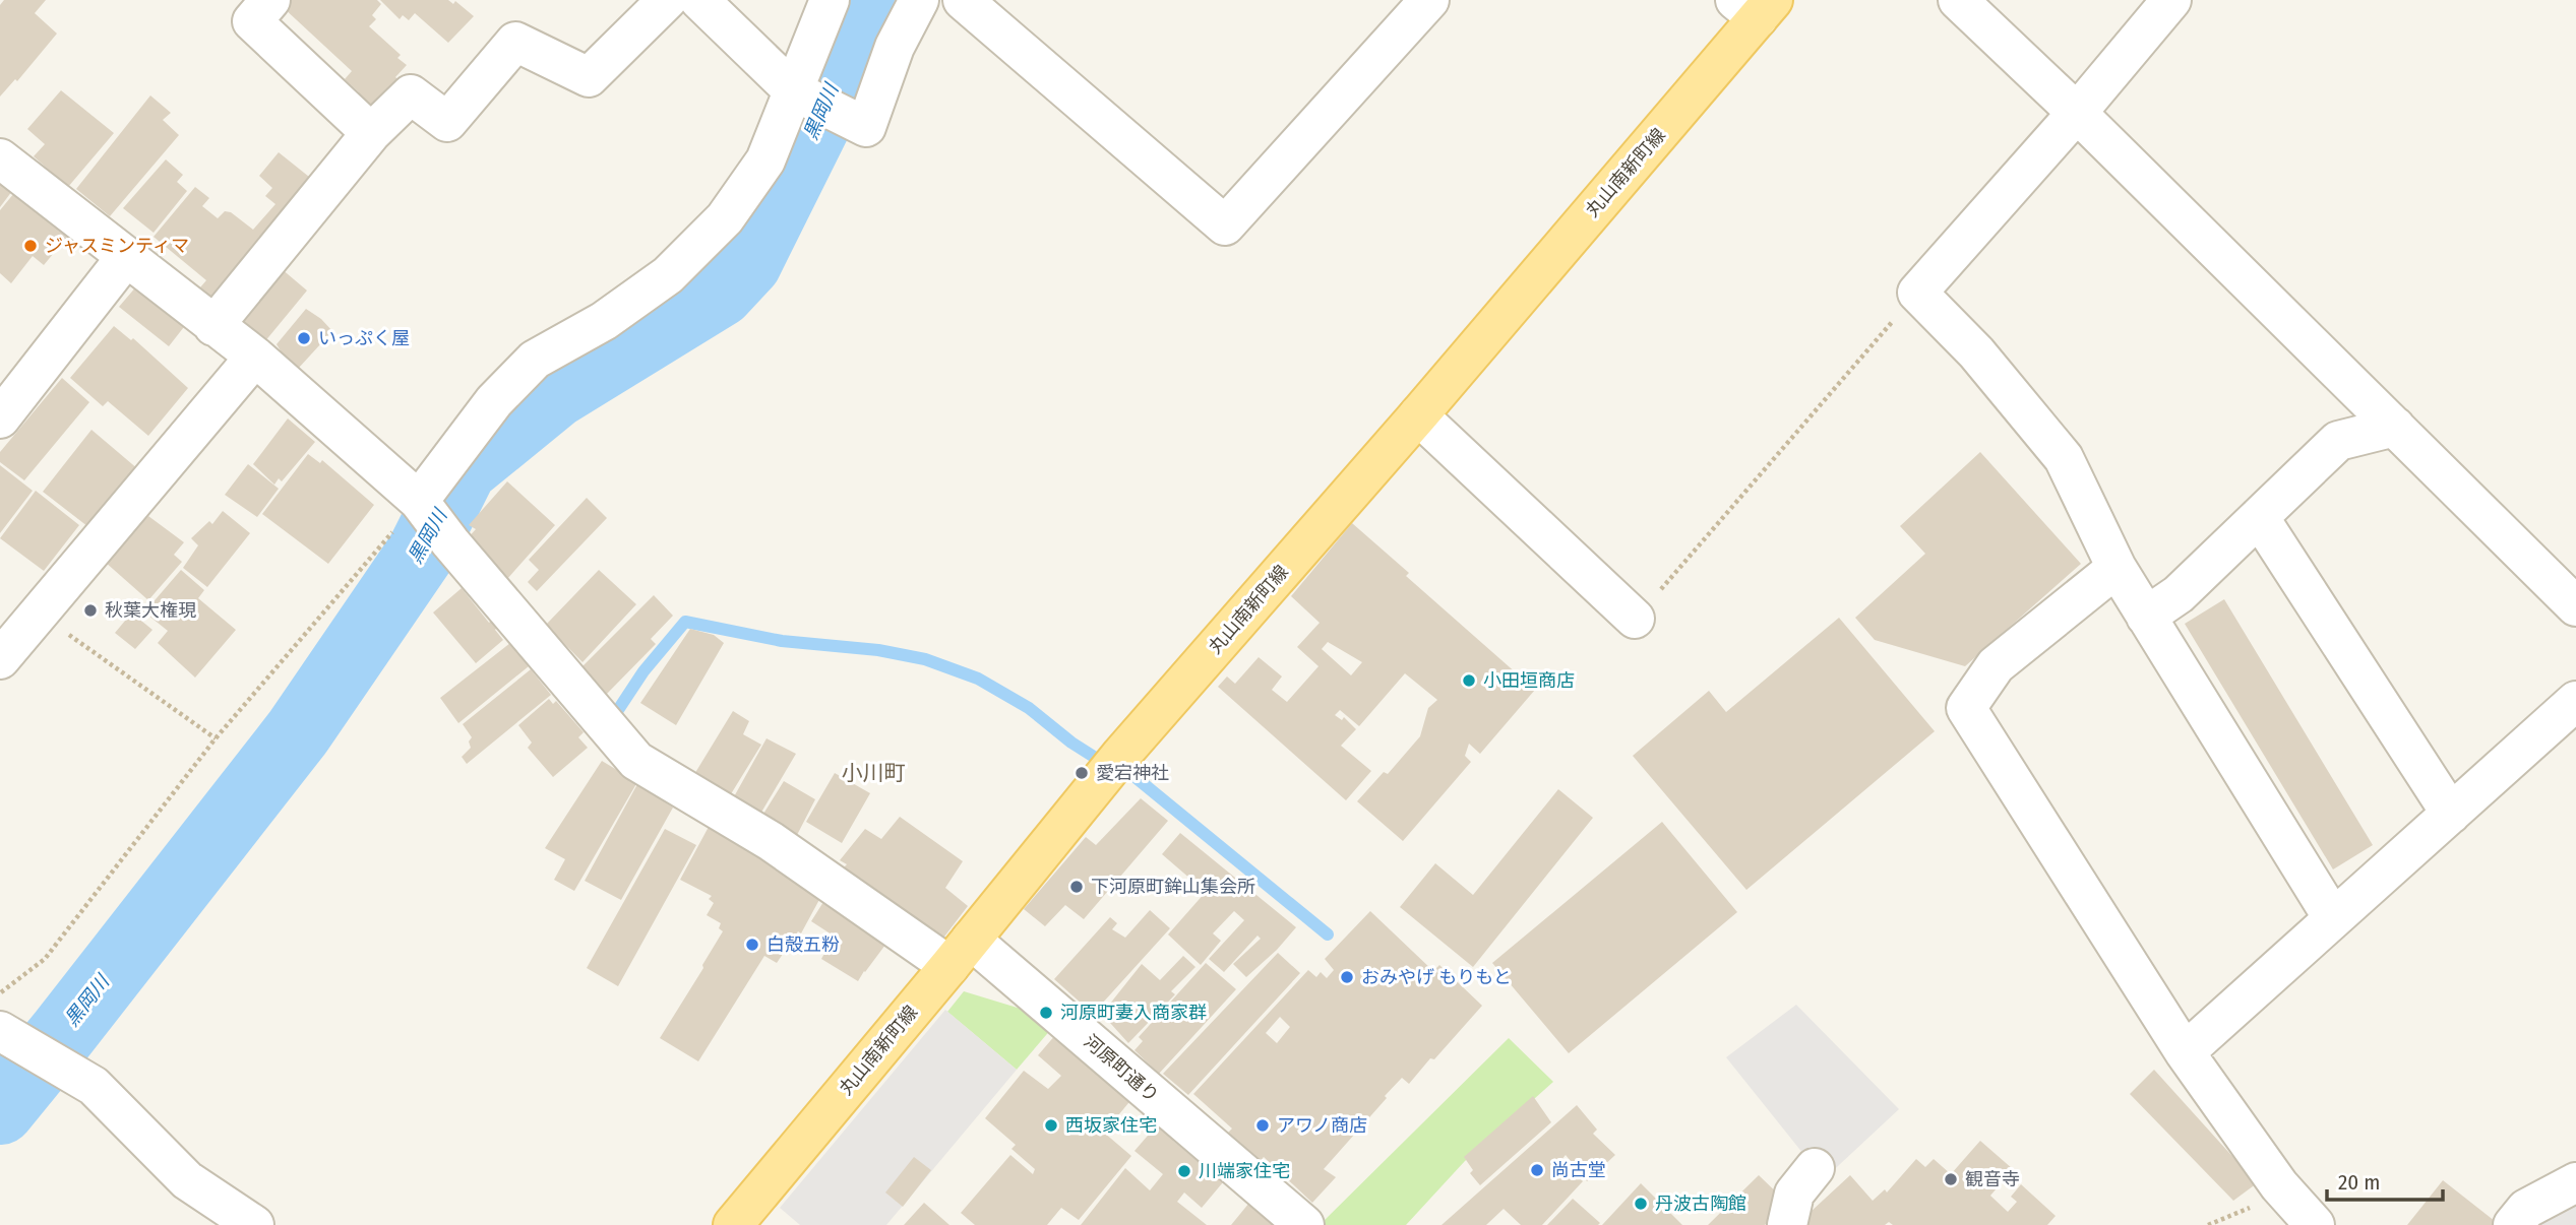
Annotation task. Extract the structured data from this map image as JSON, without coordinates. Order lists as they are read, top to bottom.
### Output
{
  "streets": {
    "main road": ["丸山南新町線"],
    "street": ["河原町通り"]
  },
  "crossings": [
    ["丸山南新町線", "河原町通り"]
  ],
  "districts": ["小川町"],
  "water": ["黒岡川"],
  "places": [
    "ジャスミンティマ",
    "いっぷく屋",
    "秋葉大権現",
    "小田垣商店",
    "愛宕神社",
    "下河原町鉾山集会所",
    "白殻五粉",
    "おみやげ もりもと",
    "河原町妻入商家群",
    "西坂家住宅",
    "アワノ商店",
    "尚古堂",
    "川端家住宅",
    "観音寺",
    "丹波古陶館"
  ],
  "scale_bar": "20 m"
}
